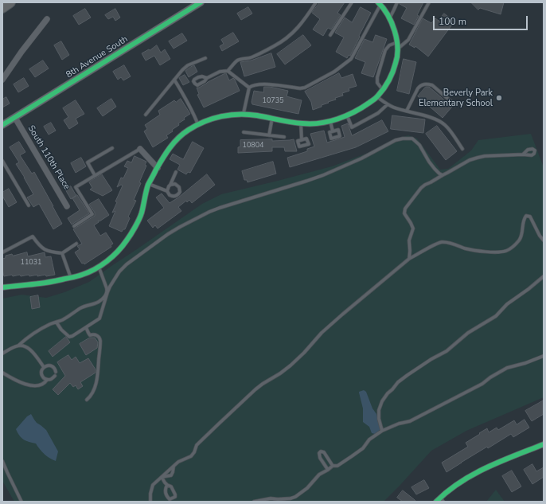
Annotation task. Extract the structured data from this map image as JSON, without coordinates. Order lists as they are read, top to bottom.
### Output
{
  "streets": {
    "street": ["8th Avenue South", "South 110th Place"]
  },
  "crossings": [
    ["8th Avenue South", "South 110th Place"]
  ],
  "places": ["Beverly Park Elementary School"],
  "house_numbers": ["10735", "10804", "11031"],
  "scale_bar": "100 m"
}
